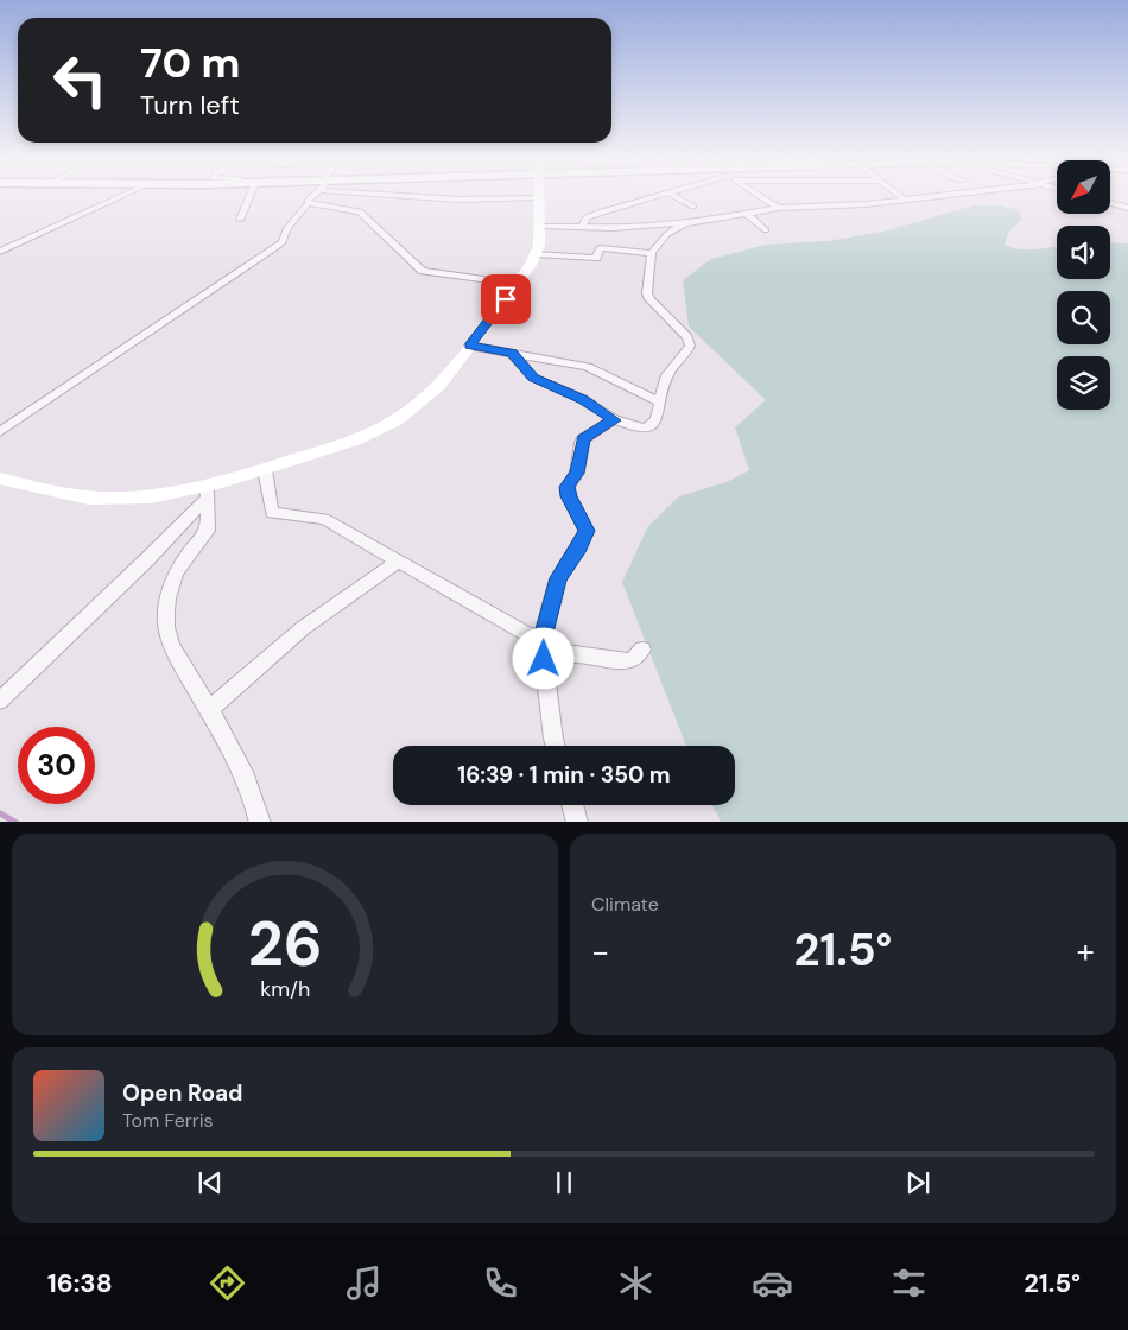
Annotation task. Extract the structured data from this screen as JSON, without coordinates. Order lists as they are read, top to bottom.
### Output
{
  "north": "bottom left",
  "page": {
    "turn": ["70 m", "Turn left"],
    "limit": "30",
    "trip": "16:39 · 1 min · 350 m",
    "tile": "Climate",
    "heat": ["−", "21.5°", "+"],
    "song": ["Open Road", "Tom Ferris"],
    "tabs": ["16:38", "21.5°"],
    "gauge": ["26", "km/h"]
  }
}
